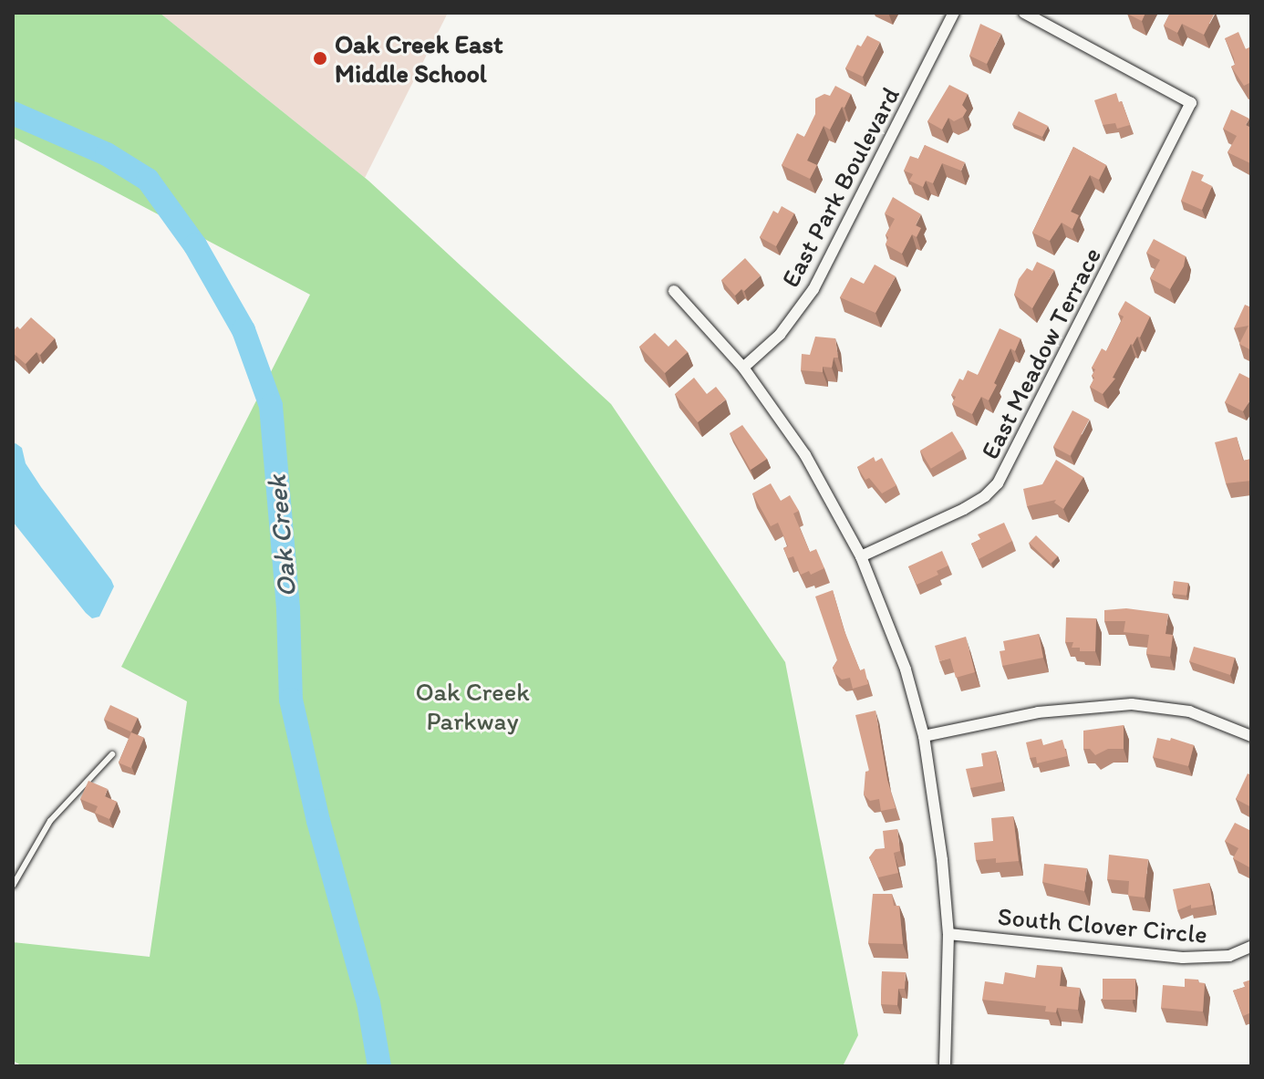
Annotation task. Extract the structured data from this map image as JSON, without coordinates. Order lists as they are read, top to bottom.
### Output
{
  "streets": {
    "street": ["East Park Boulevard", "East Meadow Terrace", "South Clover Circle"]
  },
  "water": ["Oak Creek"],
  "parks": ["Oak Creek Parkway"],
  "places": ["Oak Creek East Middle School"]
}
